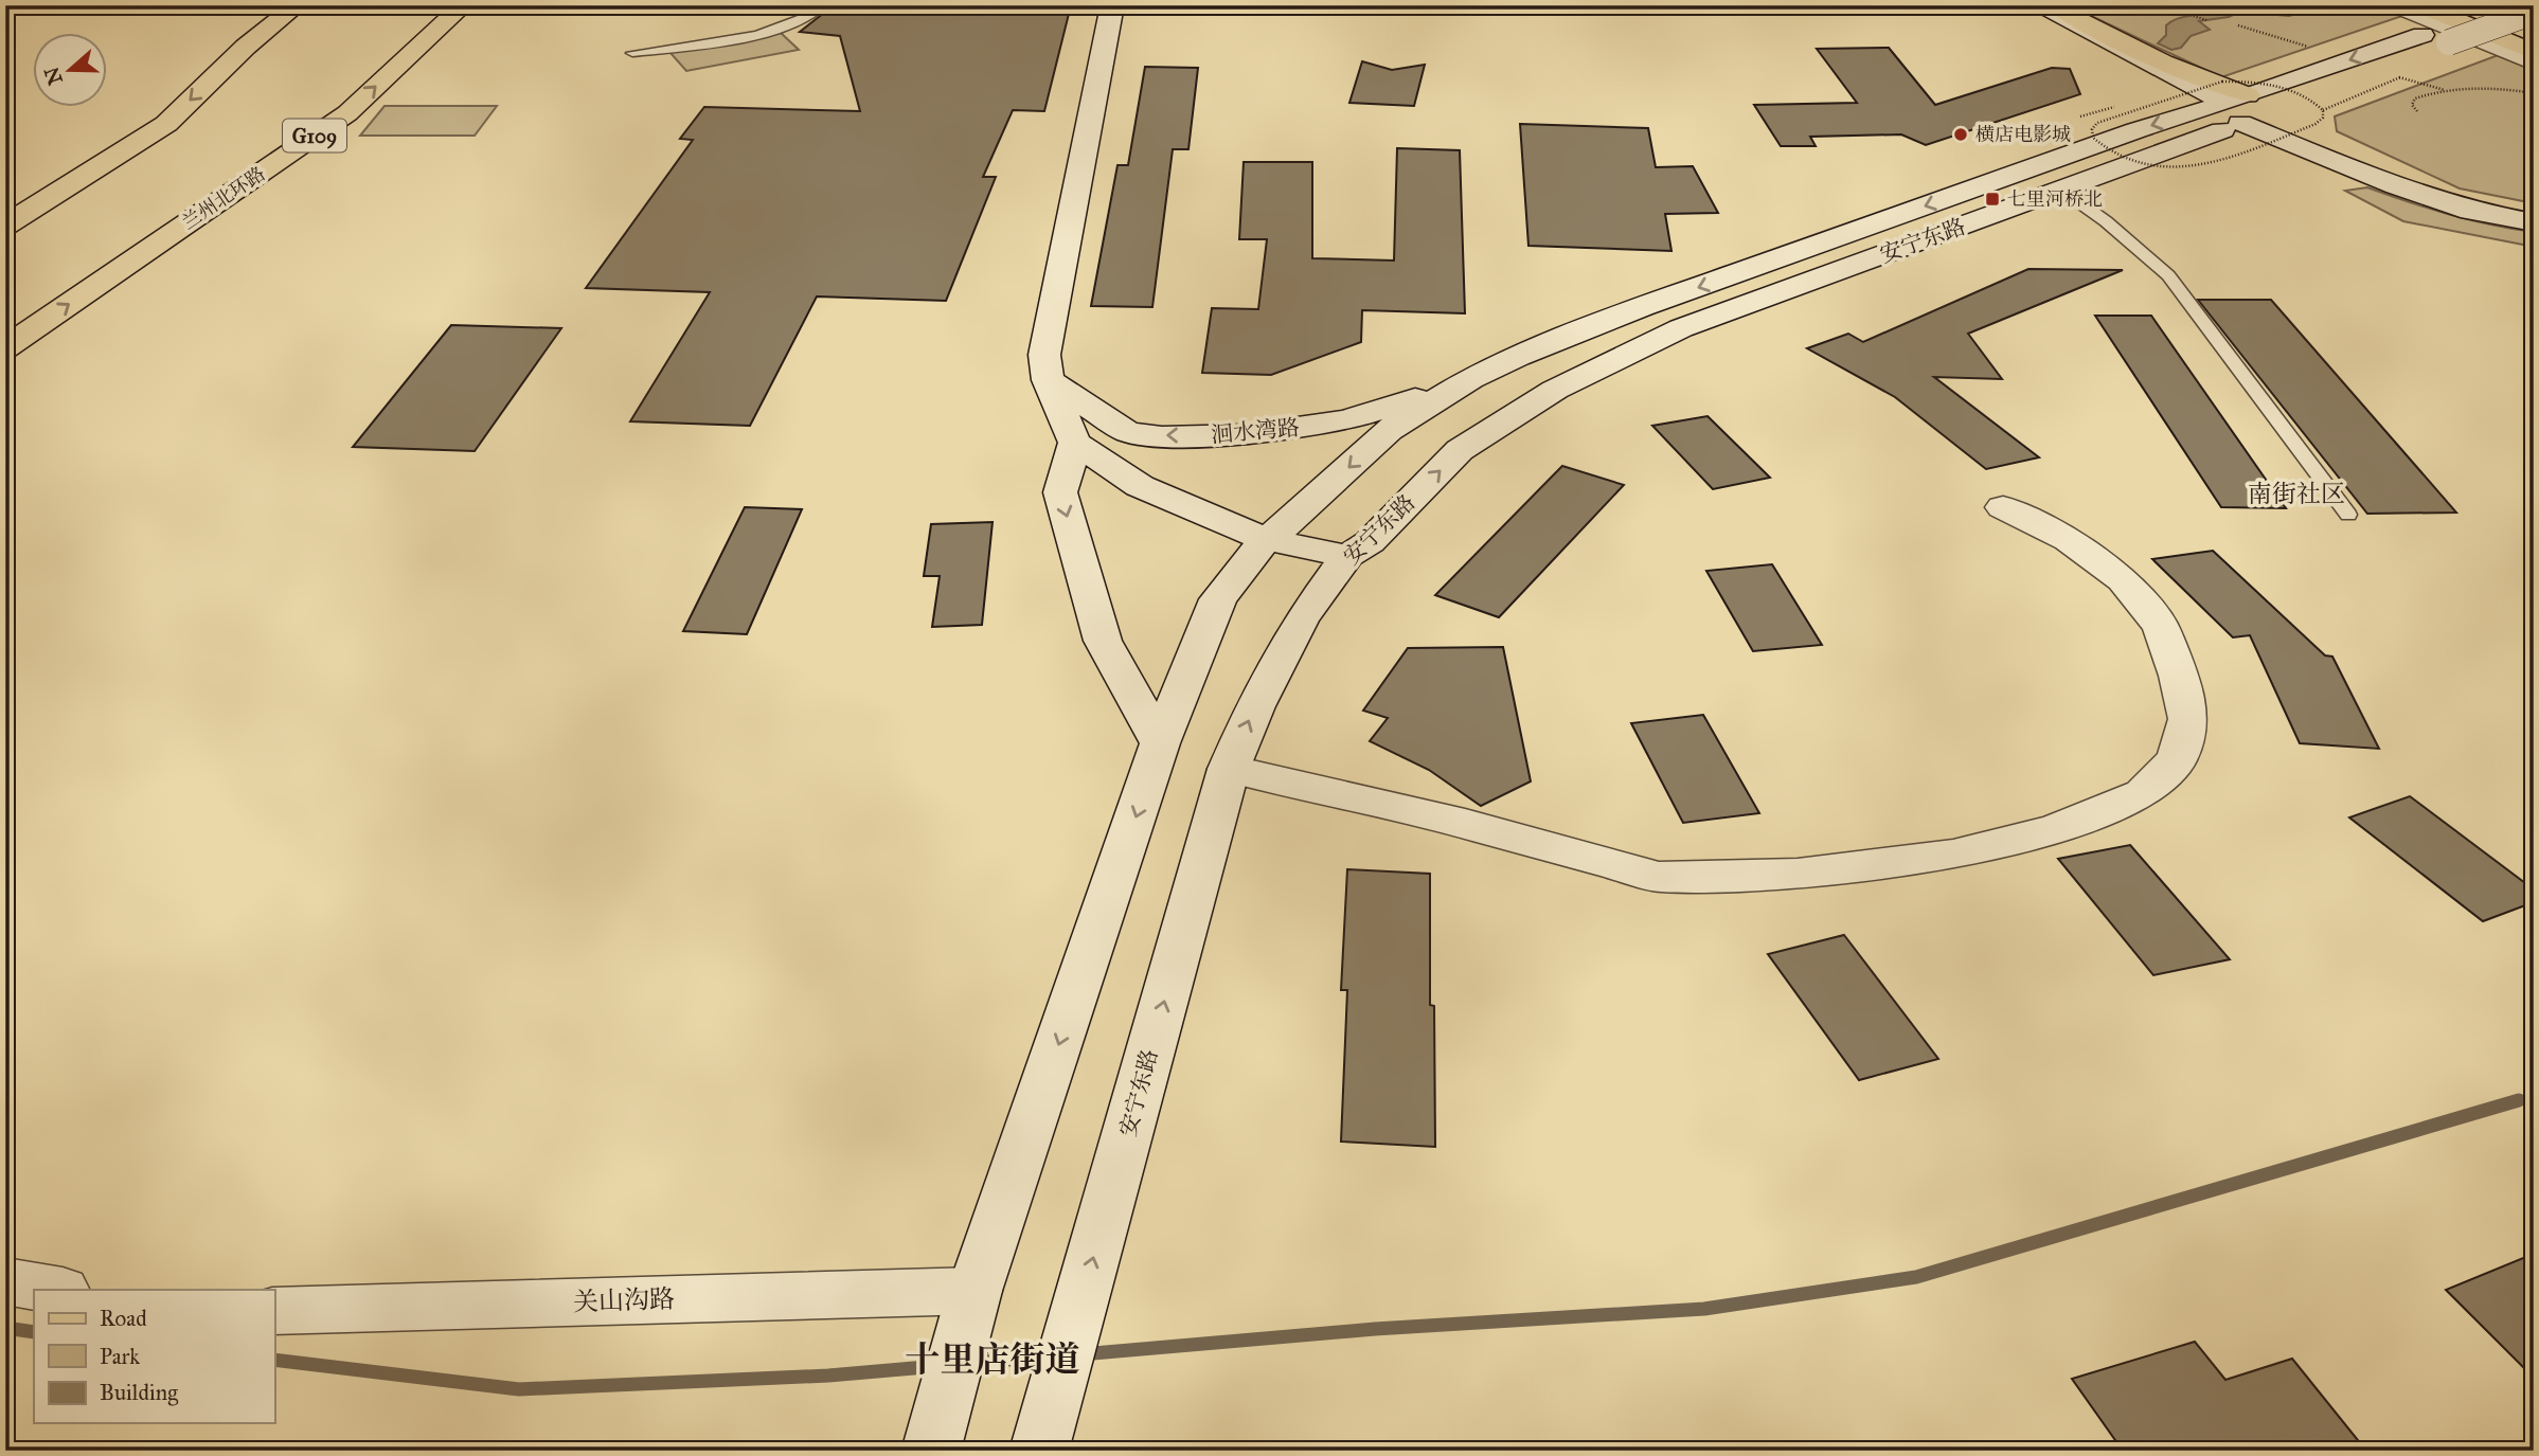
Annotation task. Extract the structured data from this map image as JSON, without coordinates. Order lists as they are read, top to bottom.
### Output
{
  "streets": {
    "main road": [
      "G109",
      "兰州北环路",
      "安宁东路",
      "洄水湾路",
      "关山沟路"
    ]
  },
  "one_way": ["洄水湾路"],
  "districts": ["南街社区", "十里店街道"],
  "places": {
    "other": ["横店电影城"],
    "transit": ["七里河桥北"]
  },
  "legend": ["Road", "Park", "Building"],
  "north": "left"
}
